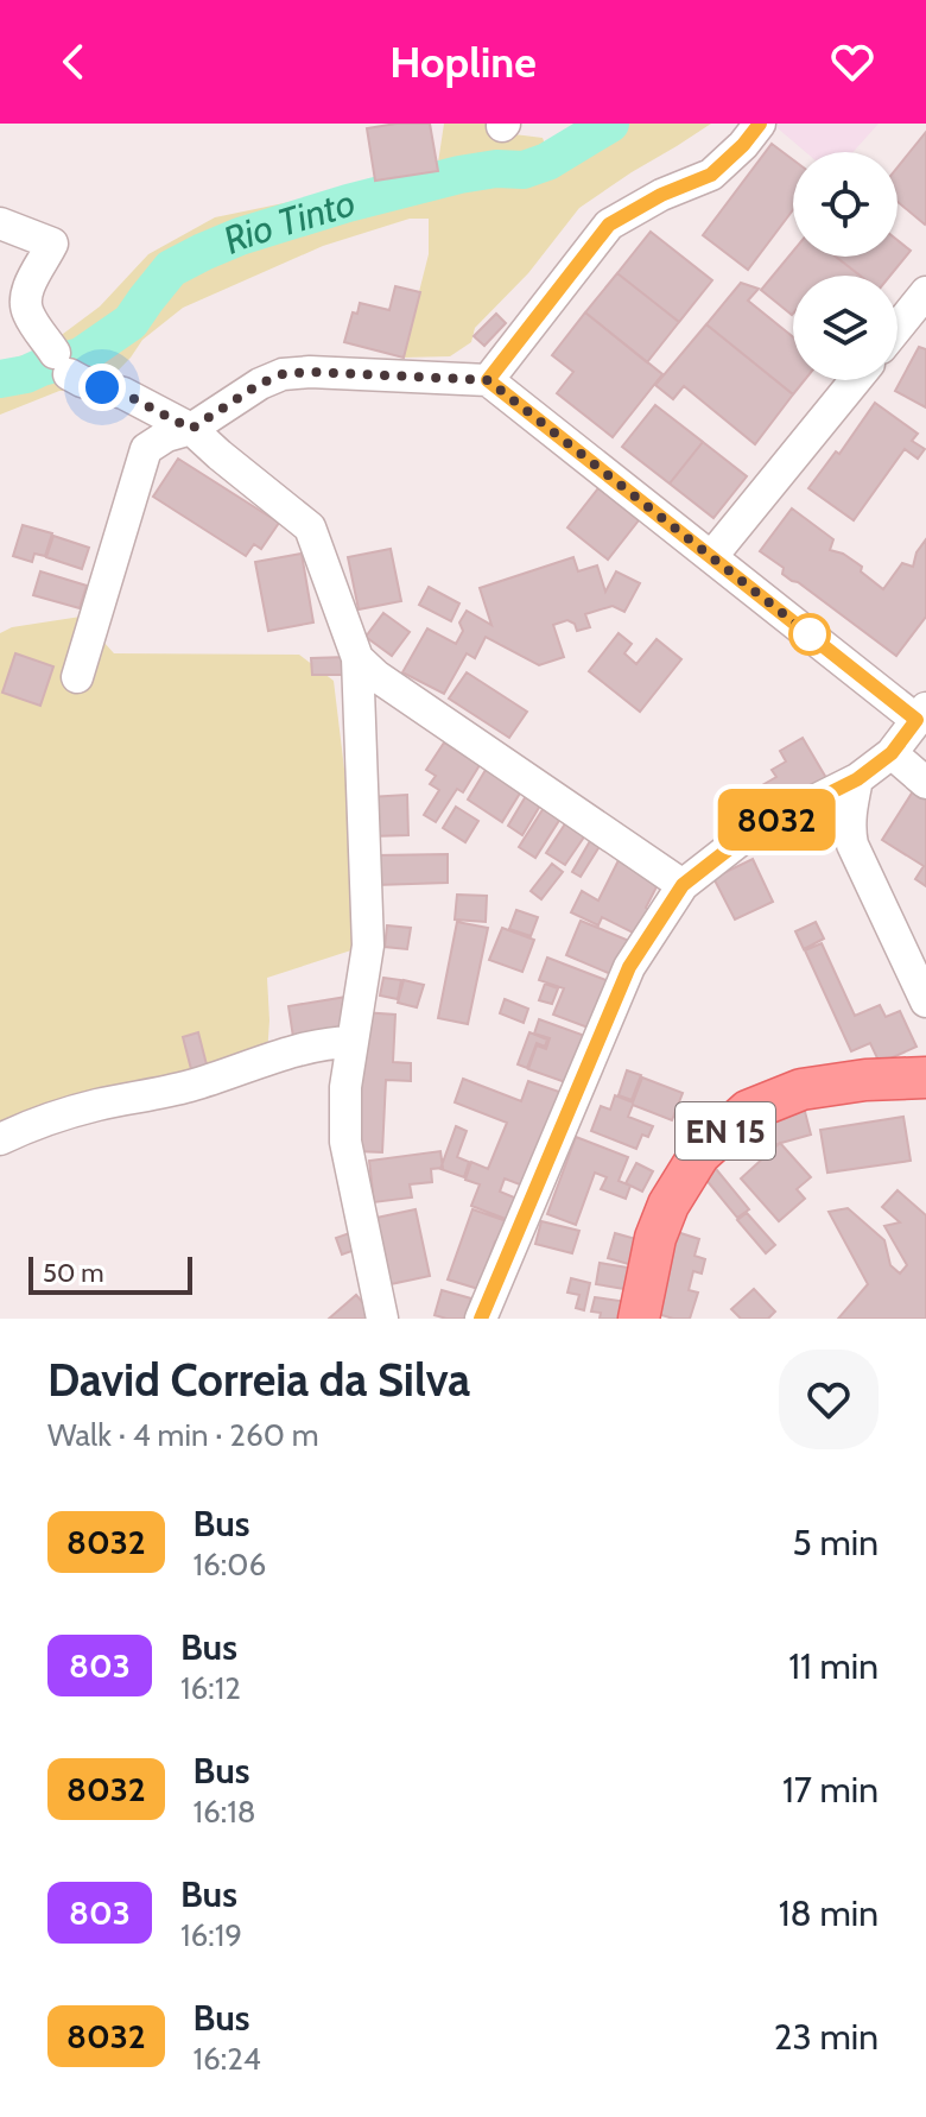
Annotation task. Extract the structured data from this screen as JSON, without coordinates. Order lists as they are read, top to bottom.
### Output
{
  "streets": {
    "main road": ["EN 15"]
  },
  "water": ["Rio Tinto"],
  "lines": ["bus line 8032"],
  "scale_bar": "50 m",
  "page": {
    "header": "Hopline",
    "on_map": "8032",
    "scale": "50 m",
    "heading": ["David Correia da Silva", "Walk · 4 min · 260 m"],
    "list": [
      {
        "mark": "8032",
        "name": "Bus",
        "note": "16:06",
        "value": "5 min"
      },
      {
        "mark": "803",
        "name": "Bus",
        "note": "16:12",
        "value": "11 min"
      },
      {
        "mark": "8032",
        "name": "Bus",
        "note": "16:18",
        "value": "17 min"
      },
      {
        "mark": "803",
        "name": "Bus",
        "note": "16:19",
        "value": "18 min"
      },
      {
        "mark": "8032",
        "name": "Bus",
        "note": "16:24",
        "value": "23 min"
      }
    ]
  }
}
